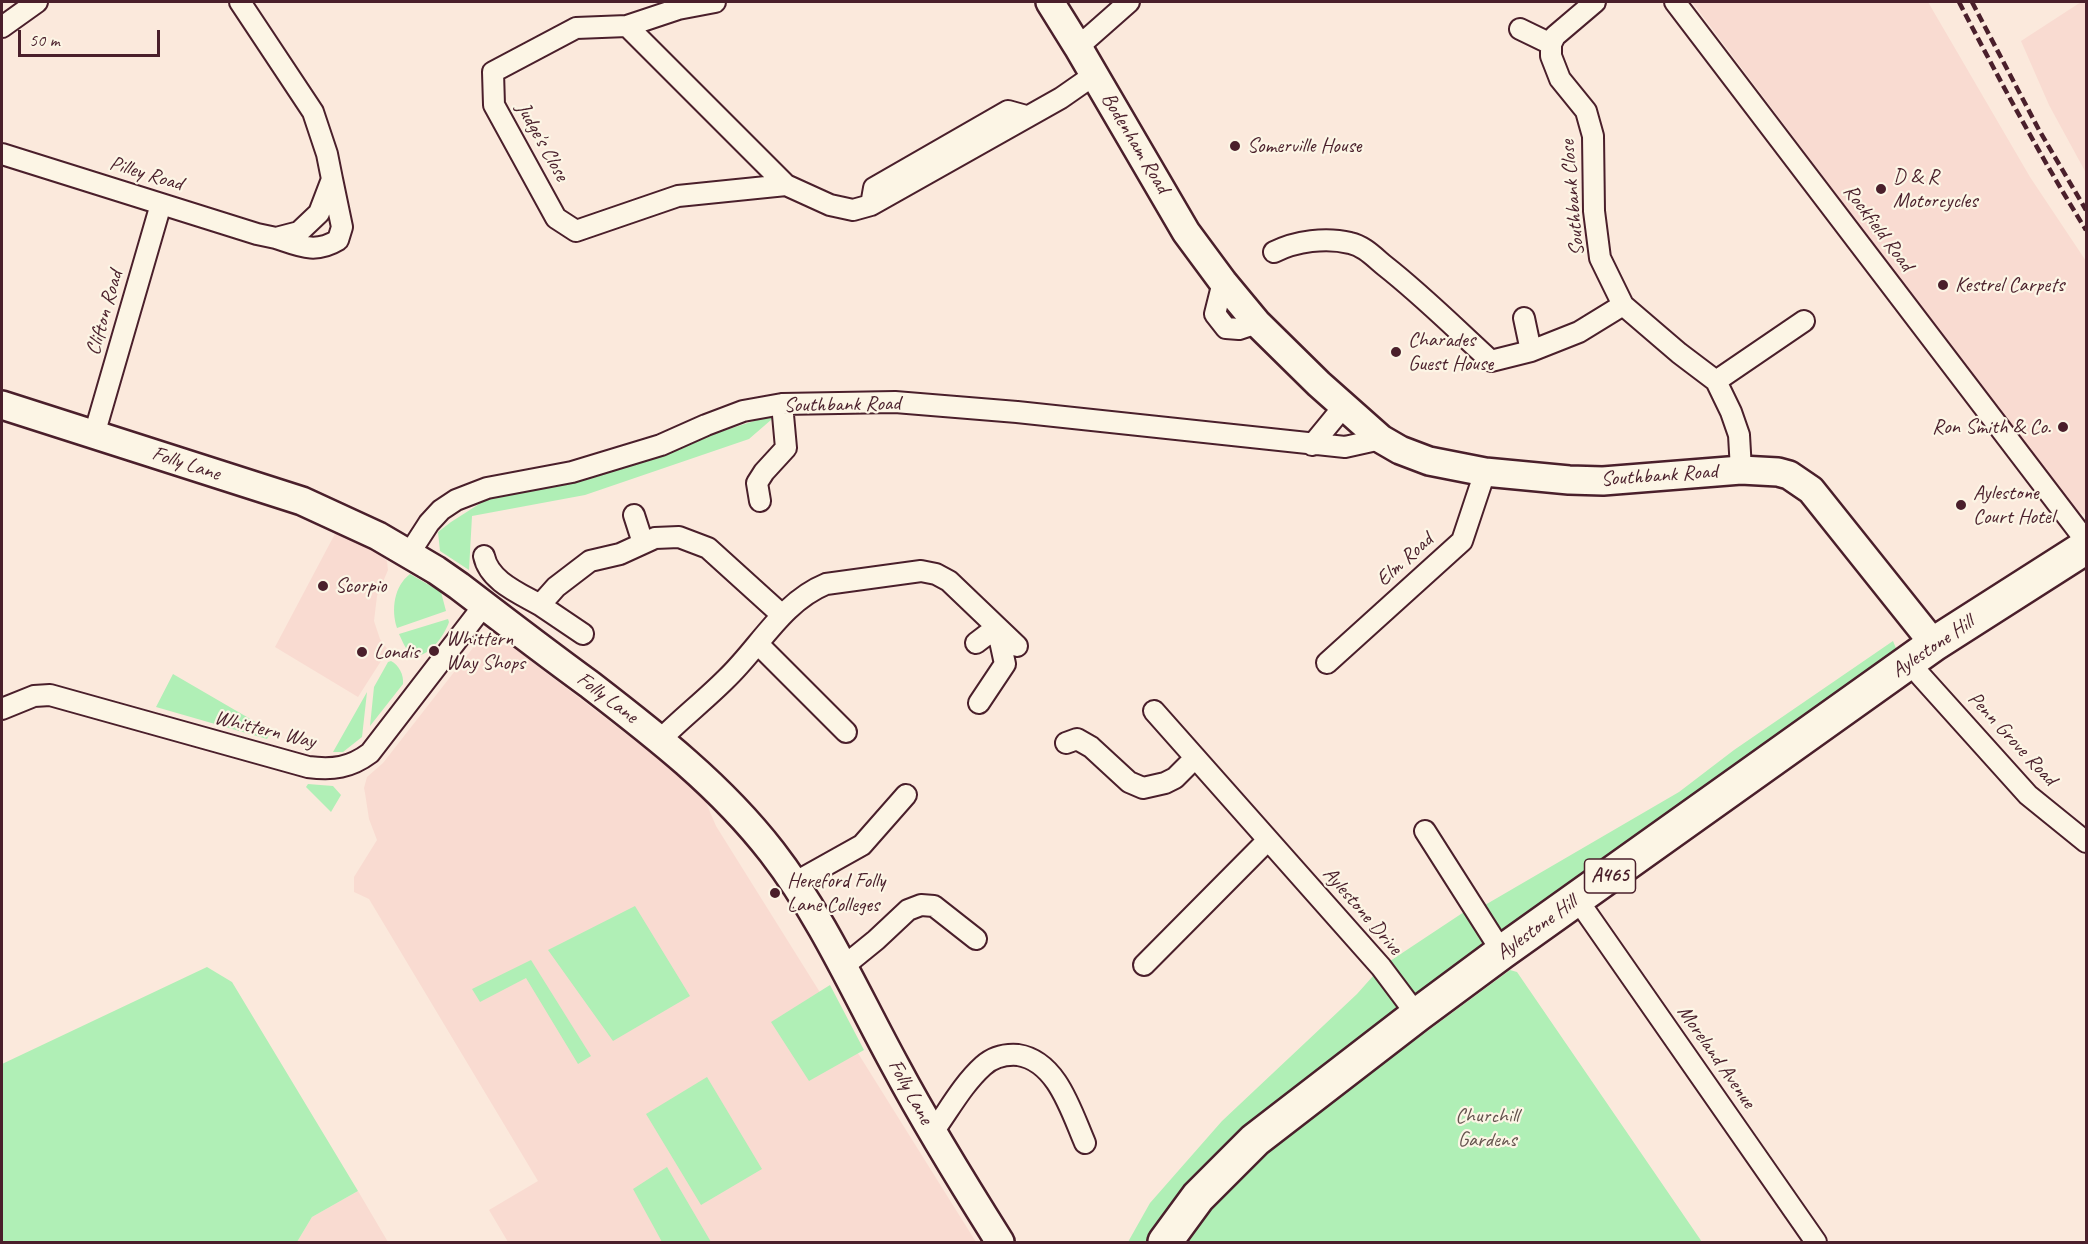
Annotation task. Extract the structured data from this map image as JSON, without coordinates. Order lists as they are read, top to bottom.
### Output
{
  "streets": {
    "highway": ["Aylestone Hill", "A465"],
    "street": [
      "Judge's Close",
      "Bodenham Road",
      "Pilley Road",
      "Southbank Close",
      "Rockfield Road",
      "Clifton Road",
      "Southbank Road",
      "Folly Lane",
      "Elm Road",
      "Whittern Way",
      "Penn Grove Road",
      "Aylestone Drive",
      "Moreland Avenue"
    ]
  },
  "crossings": [
    ["Bodenham Road", "Southbank Road"],
    ["Pilley Road", "Clifton Road"],
    ["Southbank Close", "Southbank Road"],
    ["Clifton Road", "Folly Lane"],
    ["Southbank Road", "Folly Lane"],
    ["Southbank Road", "Elm Road"],
    ["Southbank Road", "Aylestone Hill"],
    ["Southbank Road", "Penn Grove Road"],
    ["Folly Lane", "Whittern Way"],
    ["Aylestone Hill", "Penn Grove Road"],
    ["Aylestone Hill", "Aylestone Drive"],
    ["Aylestone Hill", "Moreland Avenue"]
  ],
  "parks": ["Churchill Gardens"],
  "places": [
    "Somerville House",
    "D & R Motorcycles",
    "Kestrel Carpets",
    "Charades Guest House",
    "Ron Smith & Co.",
    "Aylestone Court Hotel",
    "Scorpio",
    "Whittern Way Shops",
    "Londis",
    "Hereford Folly Lane Colleges"
  ],
  "scale_bar": "50 m"
}
